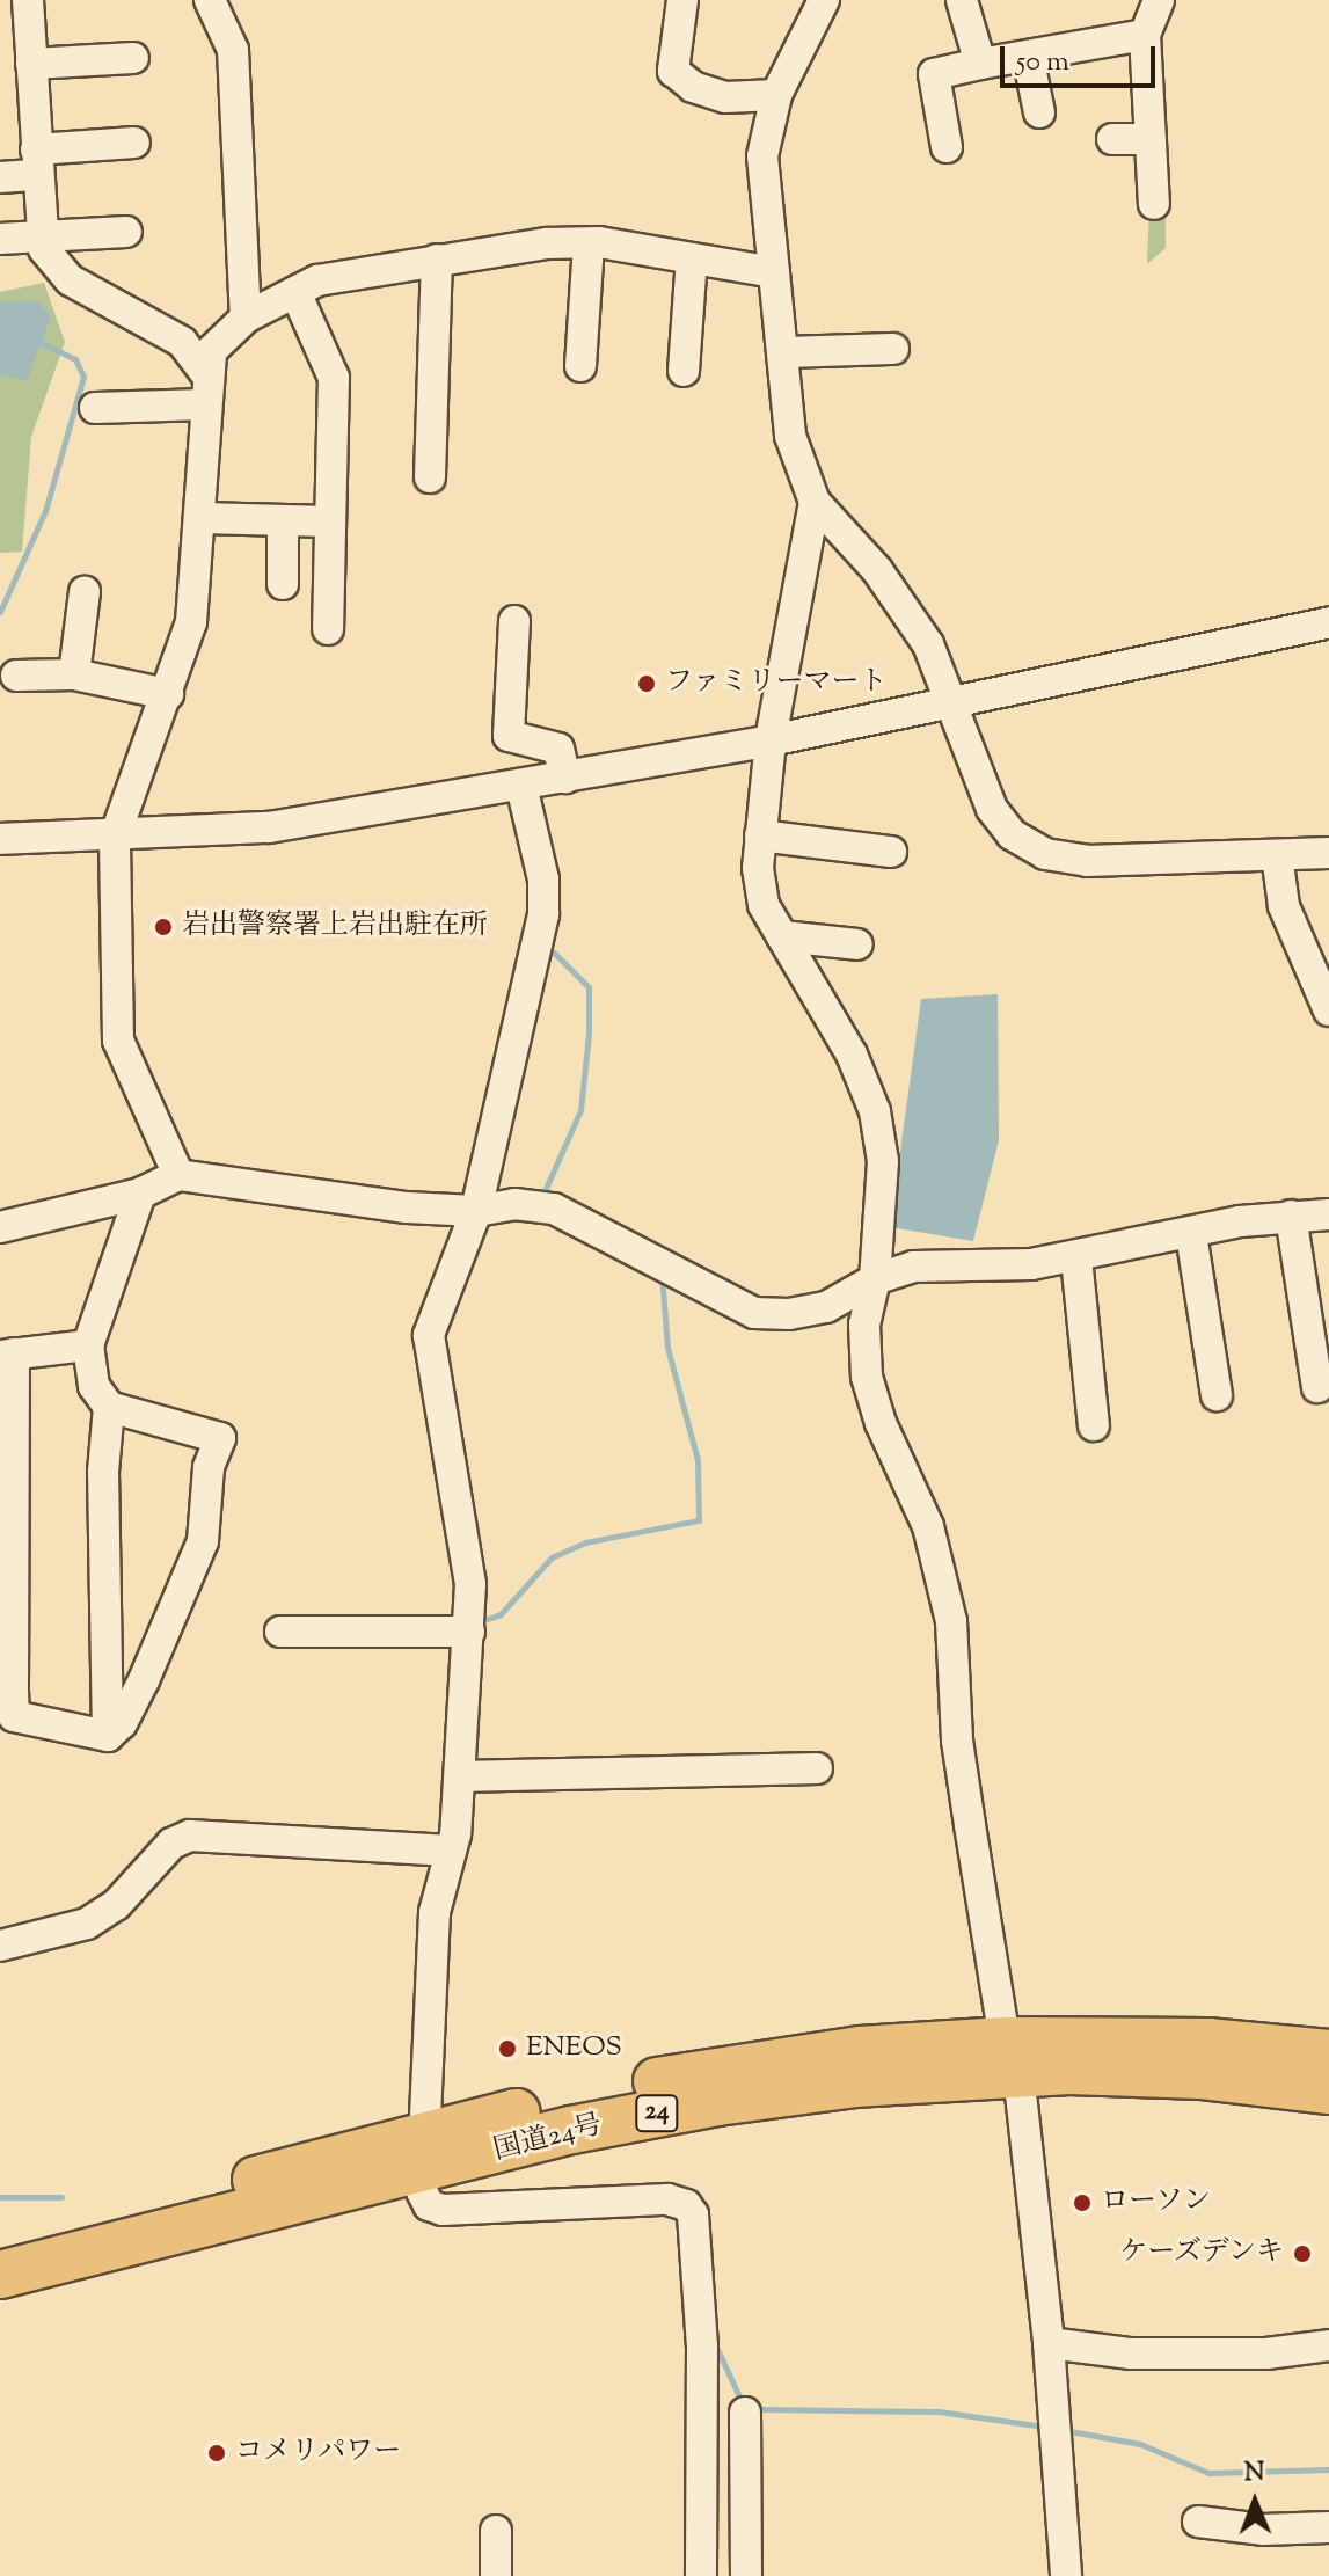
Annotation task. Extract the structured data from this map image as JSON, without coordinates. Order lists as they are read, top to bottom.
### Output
{
  "streets": {
    "highway": ["24", "国道24号"]
  },
  "places": [
    "ファミリーマート",
    "岩出警察署上岩出駐在所",
    "ENEOS",
    "ローソン",
    "ケーズデンキ",
    "コメリパワー"
  ],
  "scale_bar": "50 m",
  "north": "top"
}
